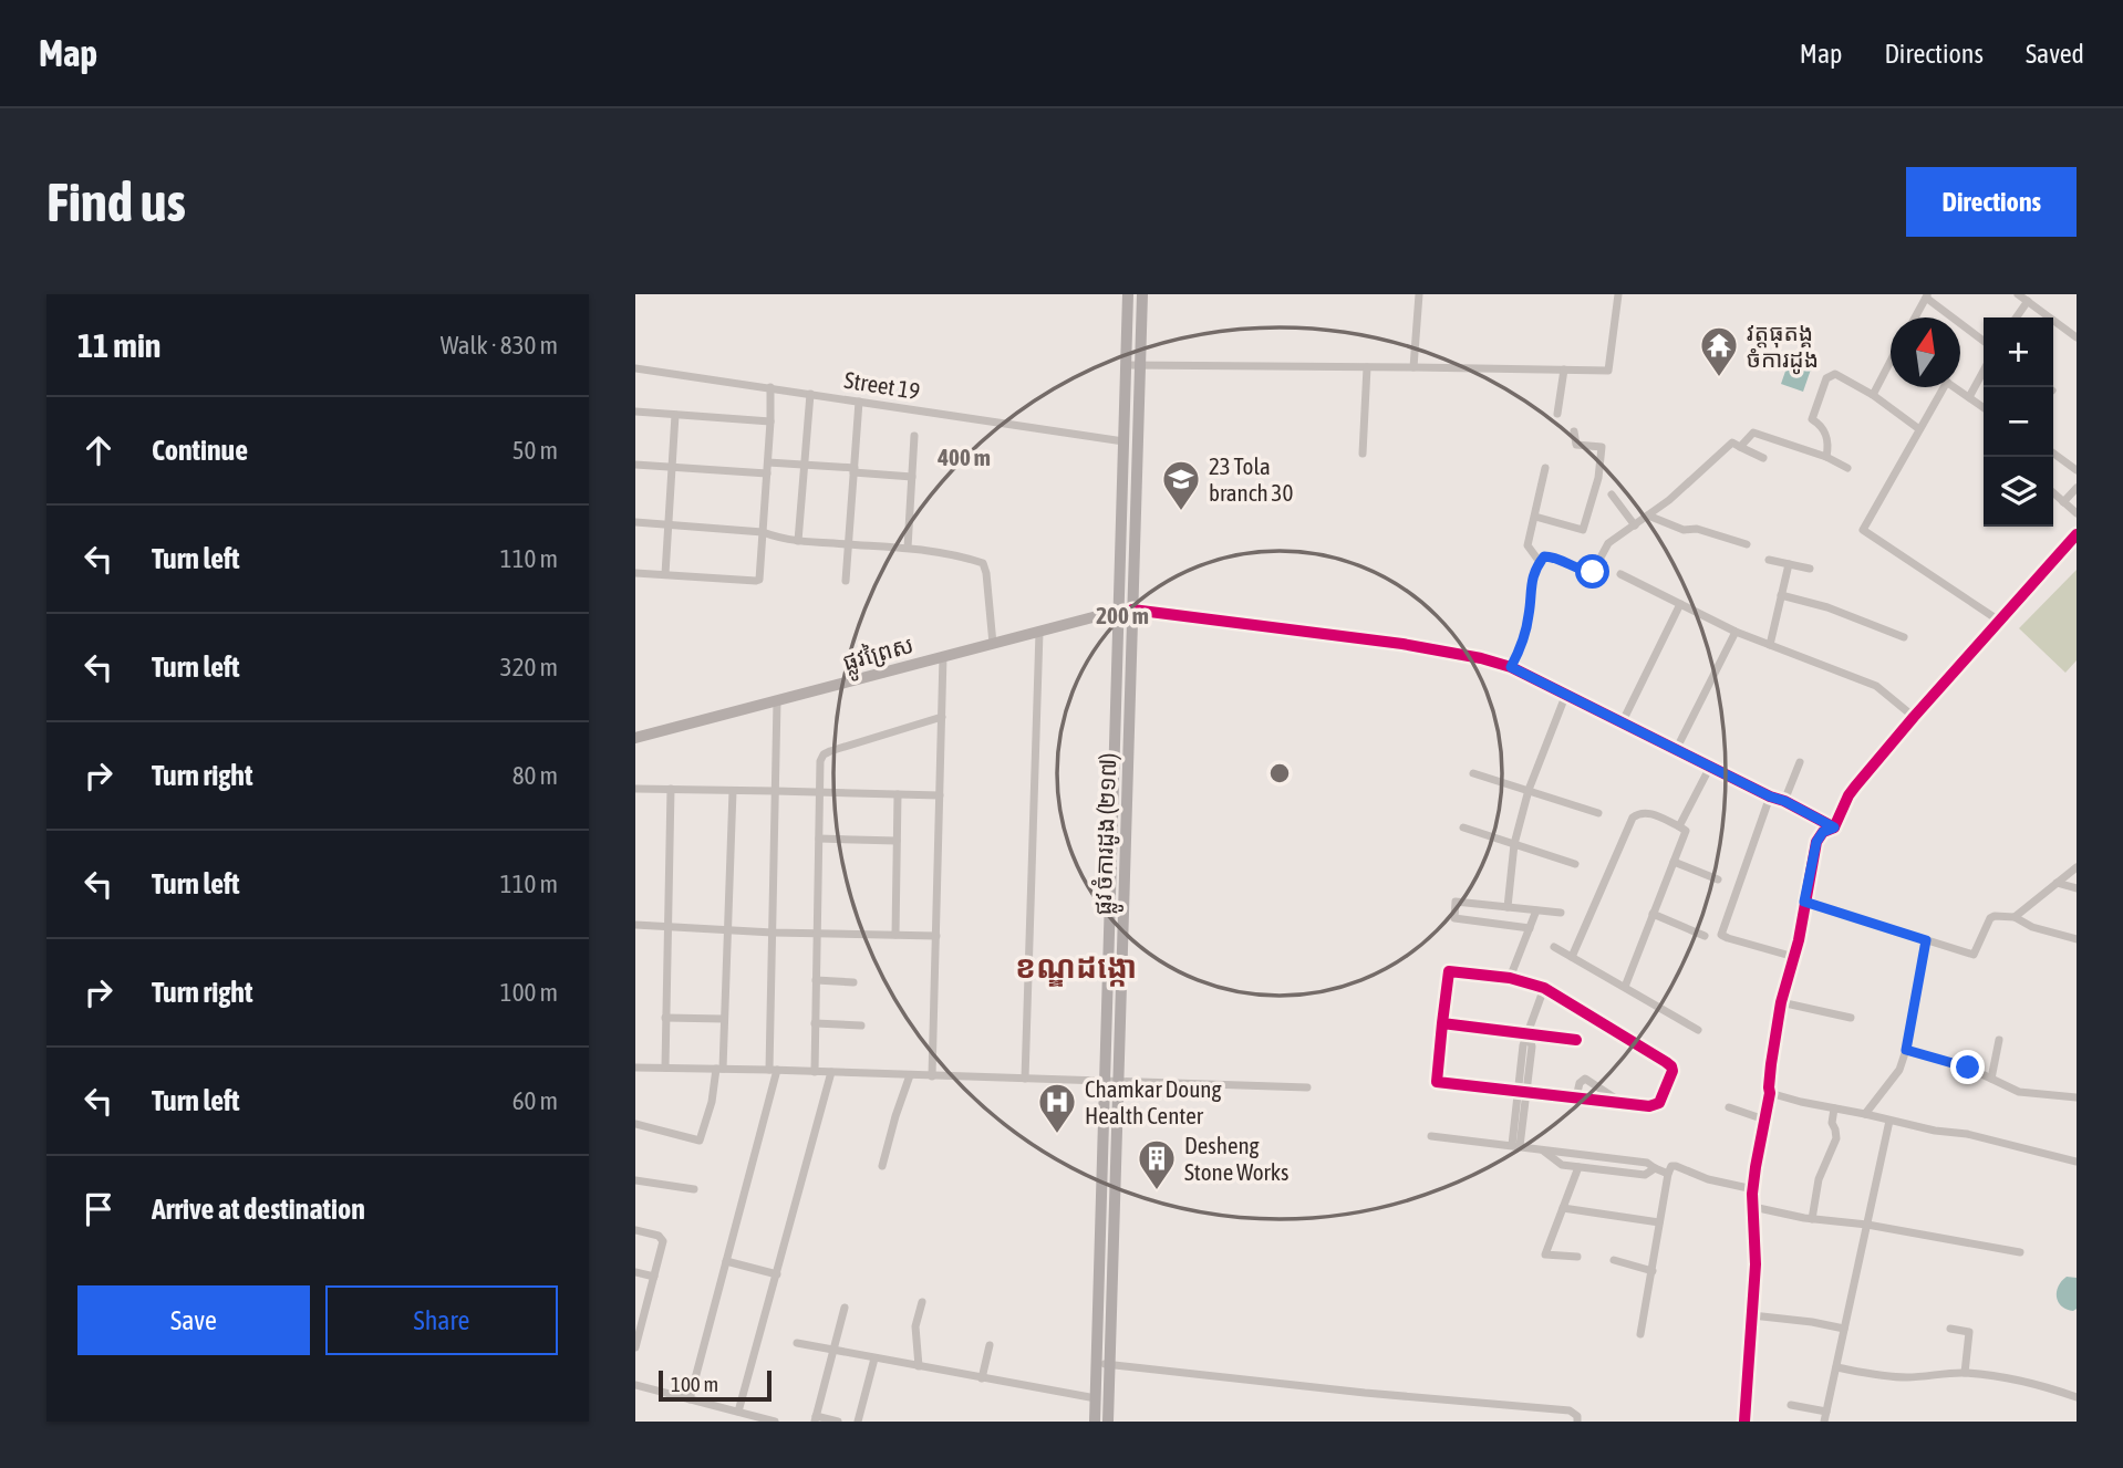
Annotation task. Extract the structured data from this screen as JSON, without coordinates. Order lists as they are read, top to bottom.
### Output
{
  "streets": {
    "main road": ["ផ្លូវ ចំការដូង (២១៧)"],
    "street": ["Street 19", "ផ្លូវព្រៃស"]
  },
  "crossings": [
    ["Street 19", "ផ្លូវ ចំការដូង (២១៧)"],
    ["ផ្លូវព្រៃស", "ផ្លូវ ចំការដូង (២១៧)"]
  ],
  "districts": ["ខណ្ឌដង្កោ"],
  "places": {
    "temple": ["វត្តធុតង្គ ចំការដូង"],
    "school or university": ["23 Tola branch 30"],
    "hospital": ["Chamkar Doung Health Center"],
    "building": ["Desheng Stone Works"]
  },
  "scale_bar": "100 m",
  "north": "top",
  "page": {
    "header": "Map",
    "nav": ["Map", "Directions", "Saved"],
    "buttons": [
      "Directions",
      ["Save", "Share"]
    ],
    "title": "Find us",
    "heading": ["11 min", "Walk · 830 m"],
    "map_buttons": ["+", "−"],
    "list": [
      ["Continue", "50 m"],
      ["Turn left", "110 m"],
      ["Turn left", "320 m"],
      ["Turn right", "80 m"],
      ["Turn left", "110 m"],
      ["Turn right", "100 m"],
      ["Turn left", "60 m"],
      "Arrive at destination"
    ],
    "scale": "100 m"
  },
  "rings": ["400 m", "200 m"]
}
